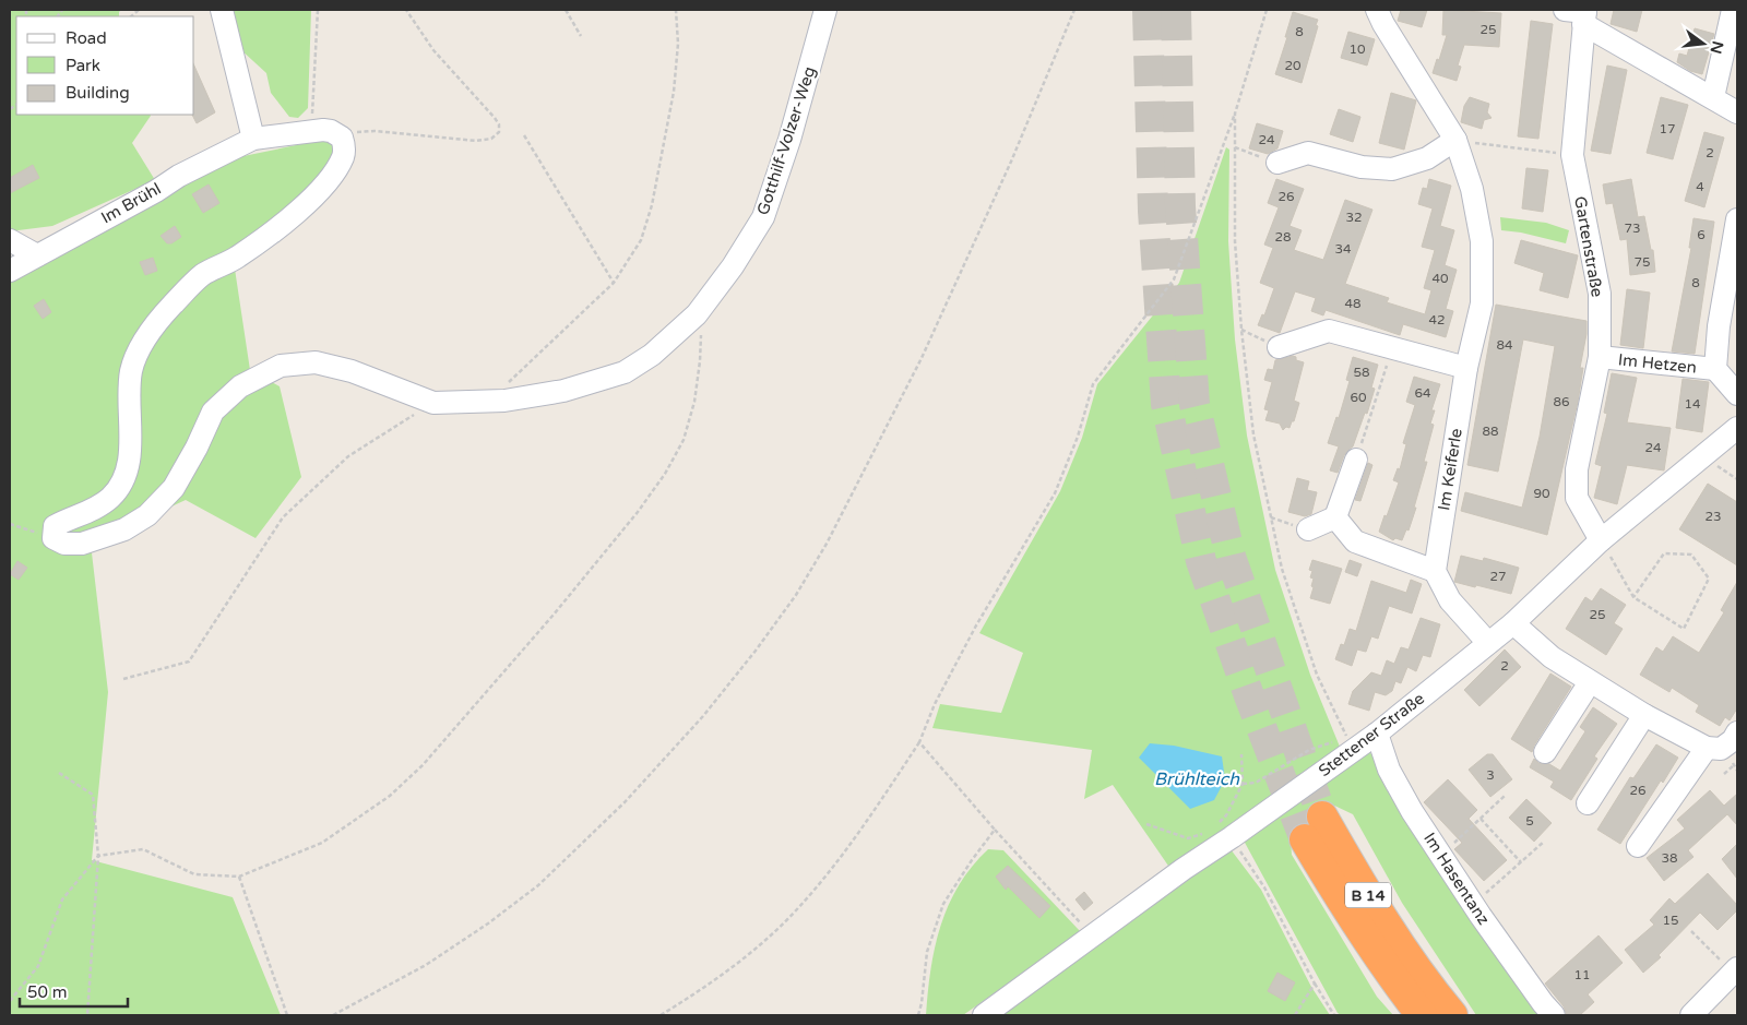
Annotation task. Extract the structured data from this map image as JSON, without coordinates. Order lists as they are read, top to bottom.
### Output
{
  "streets": {
    "highway": ["B 14"],
    "street": [
      "Gotthilf-Volzer-Weg",
      "Im Brühl",
      "Gartenstraße",
      "Im Hetzen",
      "Im Keiferle",
      "Stettener Straße",
      "Im Hasentanz"
    ]
  },
  "crossings": [
    ["Gartenstraße", "Im Hetzen"],
    ["Gartenstraße", "Stettener Straße"],
    ["Stettener Straße", "Im Hasentanz"]
  ],
  "water": ["Brühlteich"],
  "house_numbers": [
    "25",
    "8",
    "10",
    "20",
    "17",
    "24",
    "2",
    "4",
    "26",
    "32",
    "73",
    "6",
    "28",
    "34",
    "75",
    "40",
    "8",
    "48",
    "42",
    "84",
    "58",
    "64",
    "60",
    "86",
    "14",
    "88",
    "24",
    "90",
    "23",
    "27",
    "25",
    "2",
    "3",
    "26",
    "5",
    "38",
    "15",
    "11"
  ],
  "legend": ["Road", "Park", "Building"],
  "scale_bar": "50 m",
  "north": "right"
}
